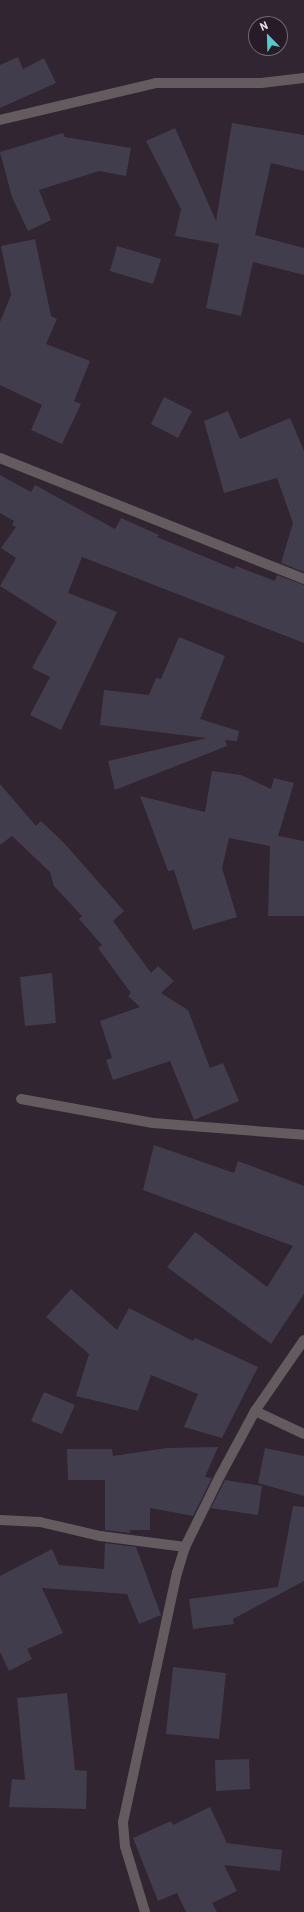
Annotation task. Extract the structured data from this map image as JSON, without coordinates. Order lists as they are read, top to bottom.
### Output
{
  "north": "top left"
}
